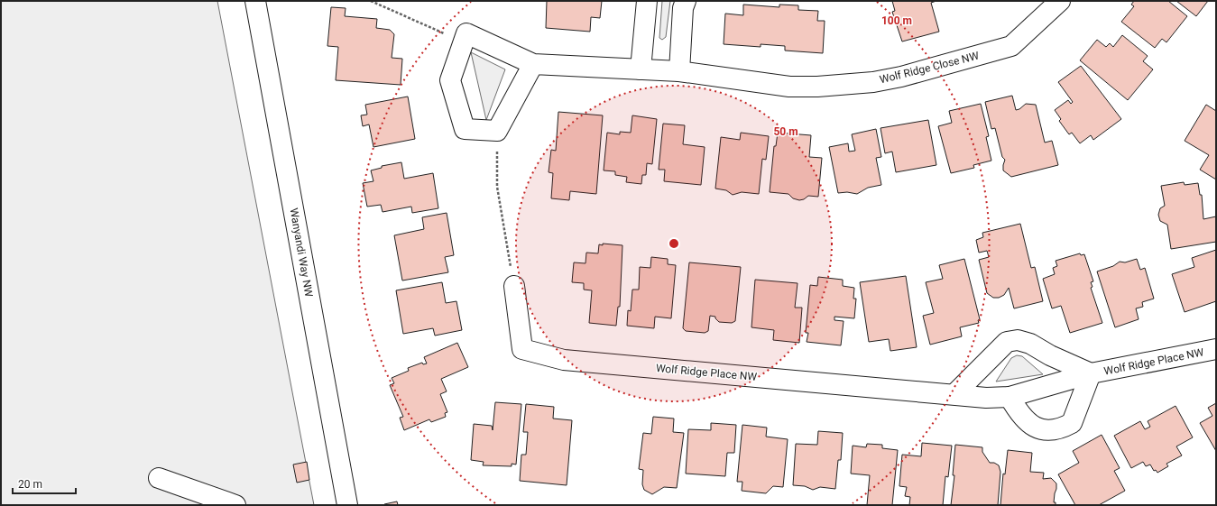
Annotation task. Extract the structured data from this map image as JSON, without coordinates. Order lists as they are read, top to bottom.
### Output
{
  "streets": {
    "street": ["Wolf Ridge Close NW", "Wanyandi Way NW", "Wolf Ridge Place NW"]
  },
  "scale_bar": "20 m",
  "rings": ["100 m", "50 m"]
}
